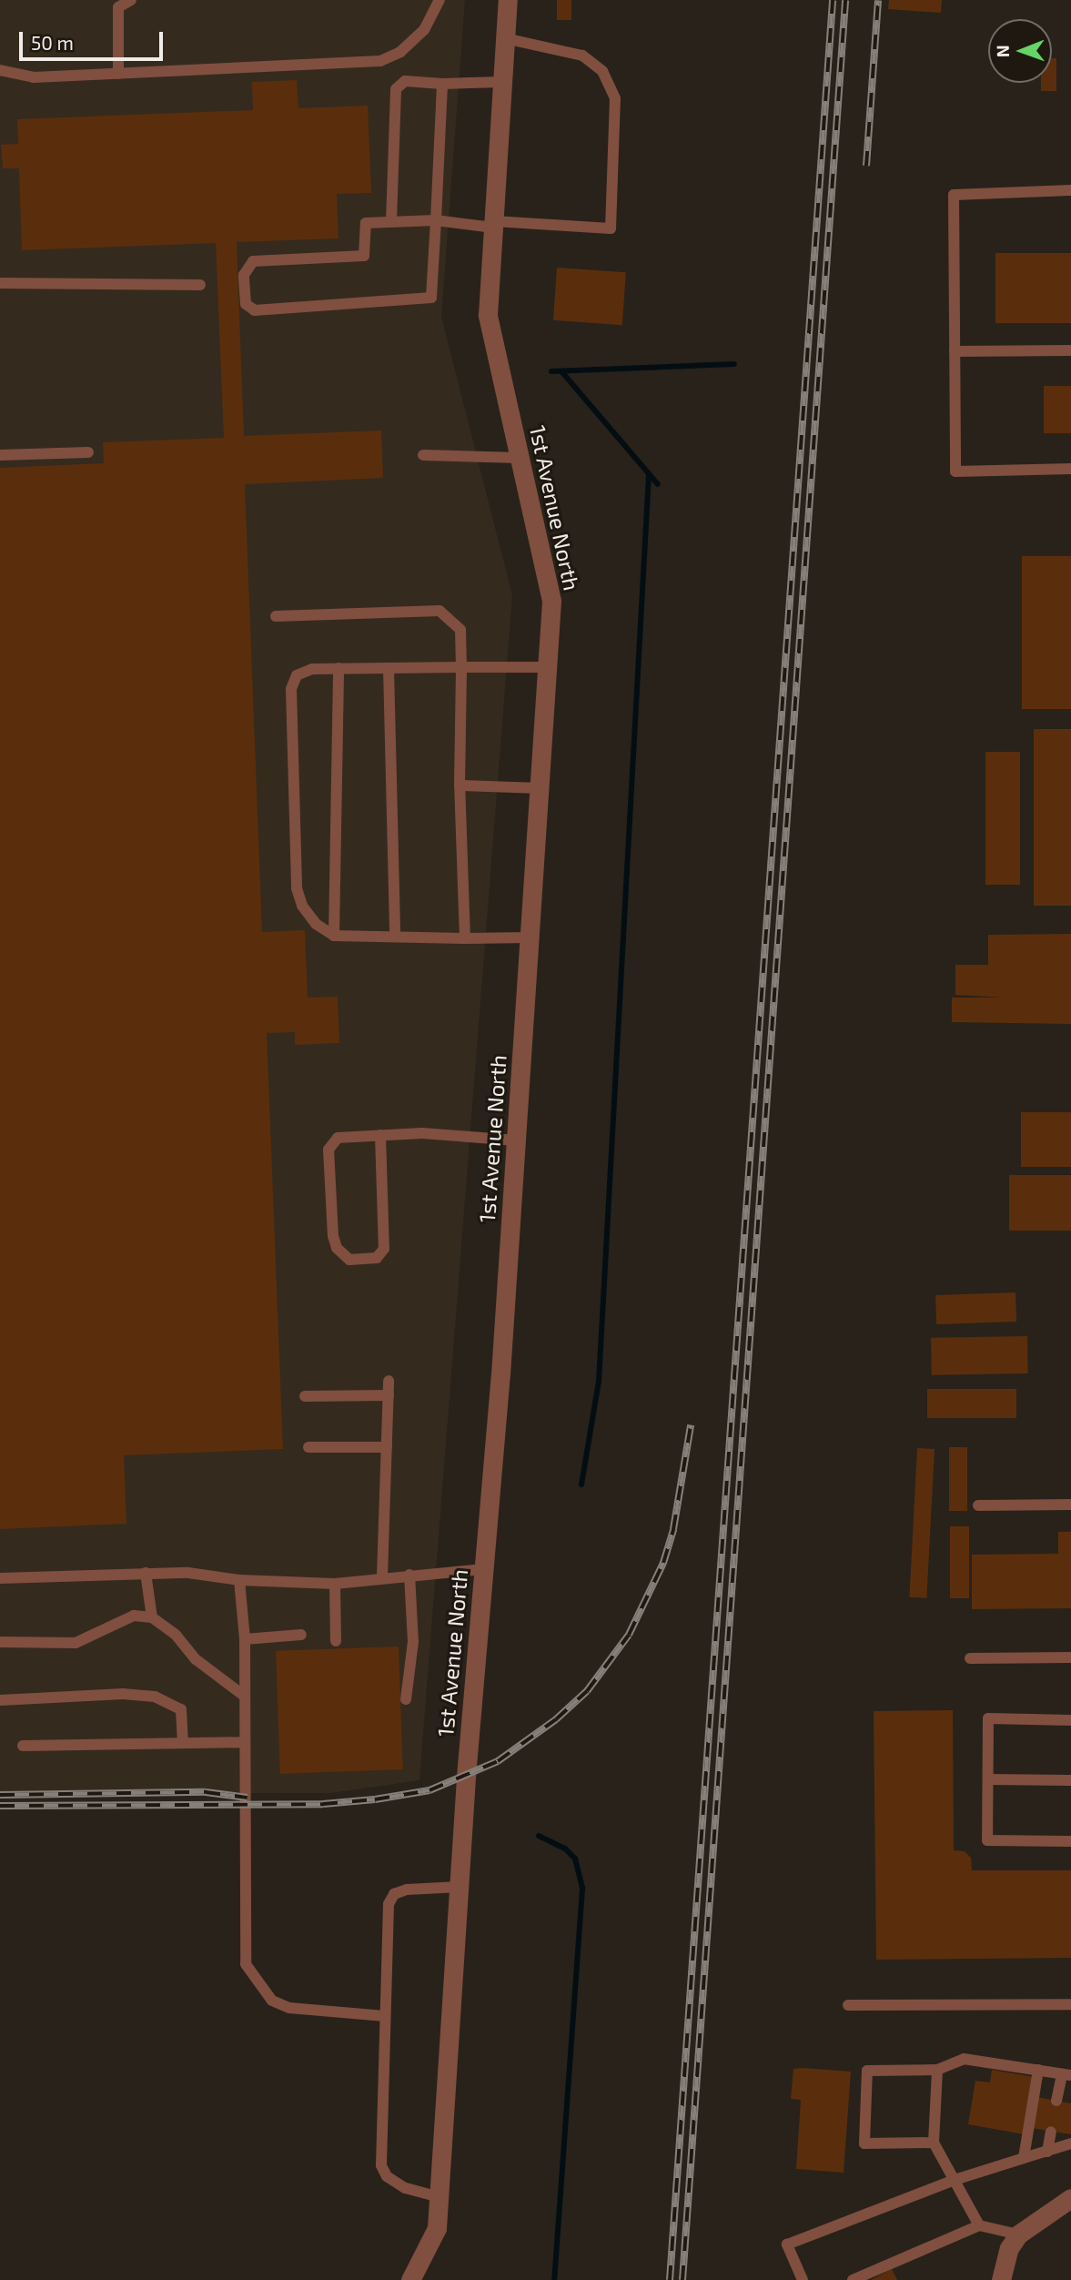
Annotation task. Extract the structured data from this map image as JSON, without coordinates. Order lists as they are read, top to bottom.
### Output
{
  "streets": {
    "street": ["1st Avenue North"]
  },
  "scale_bar": "50 m",
  "north": "left"
}
